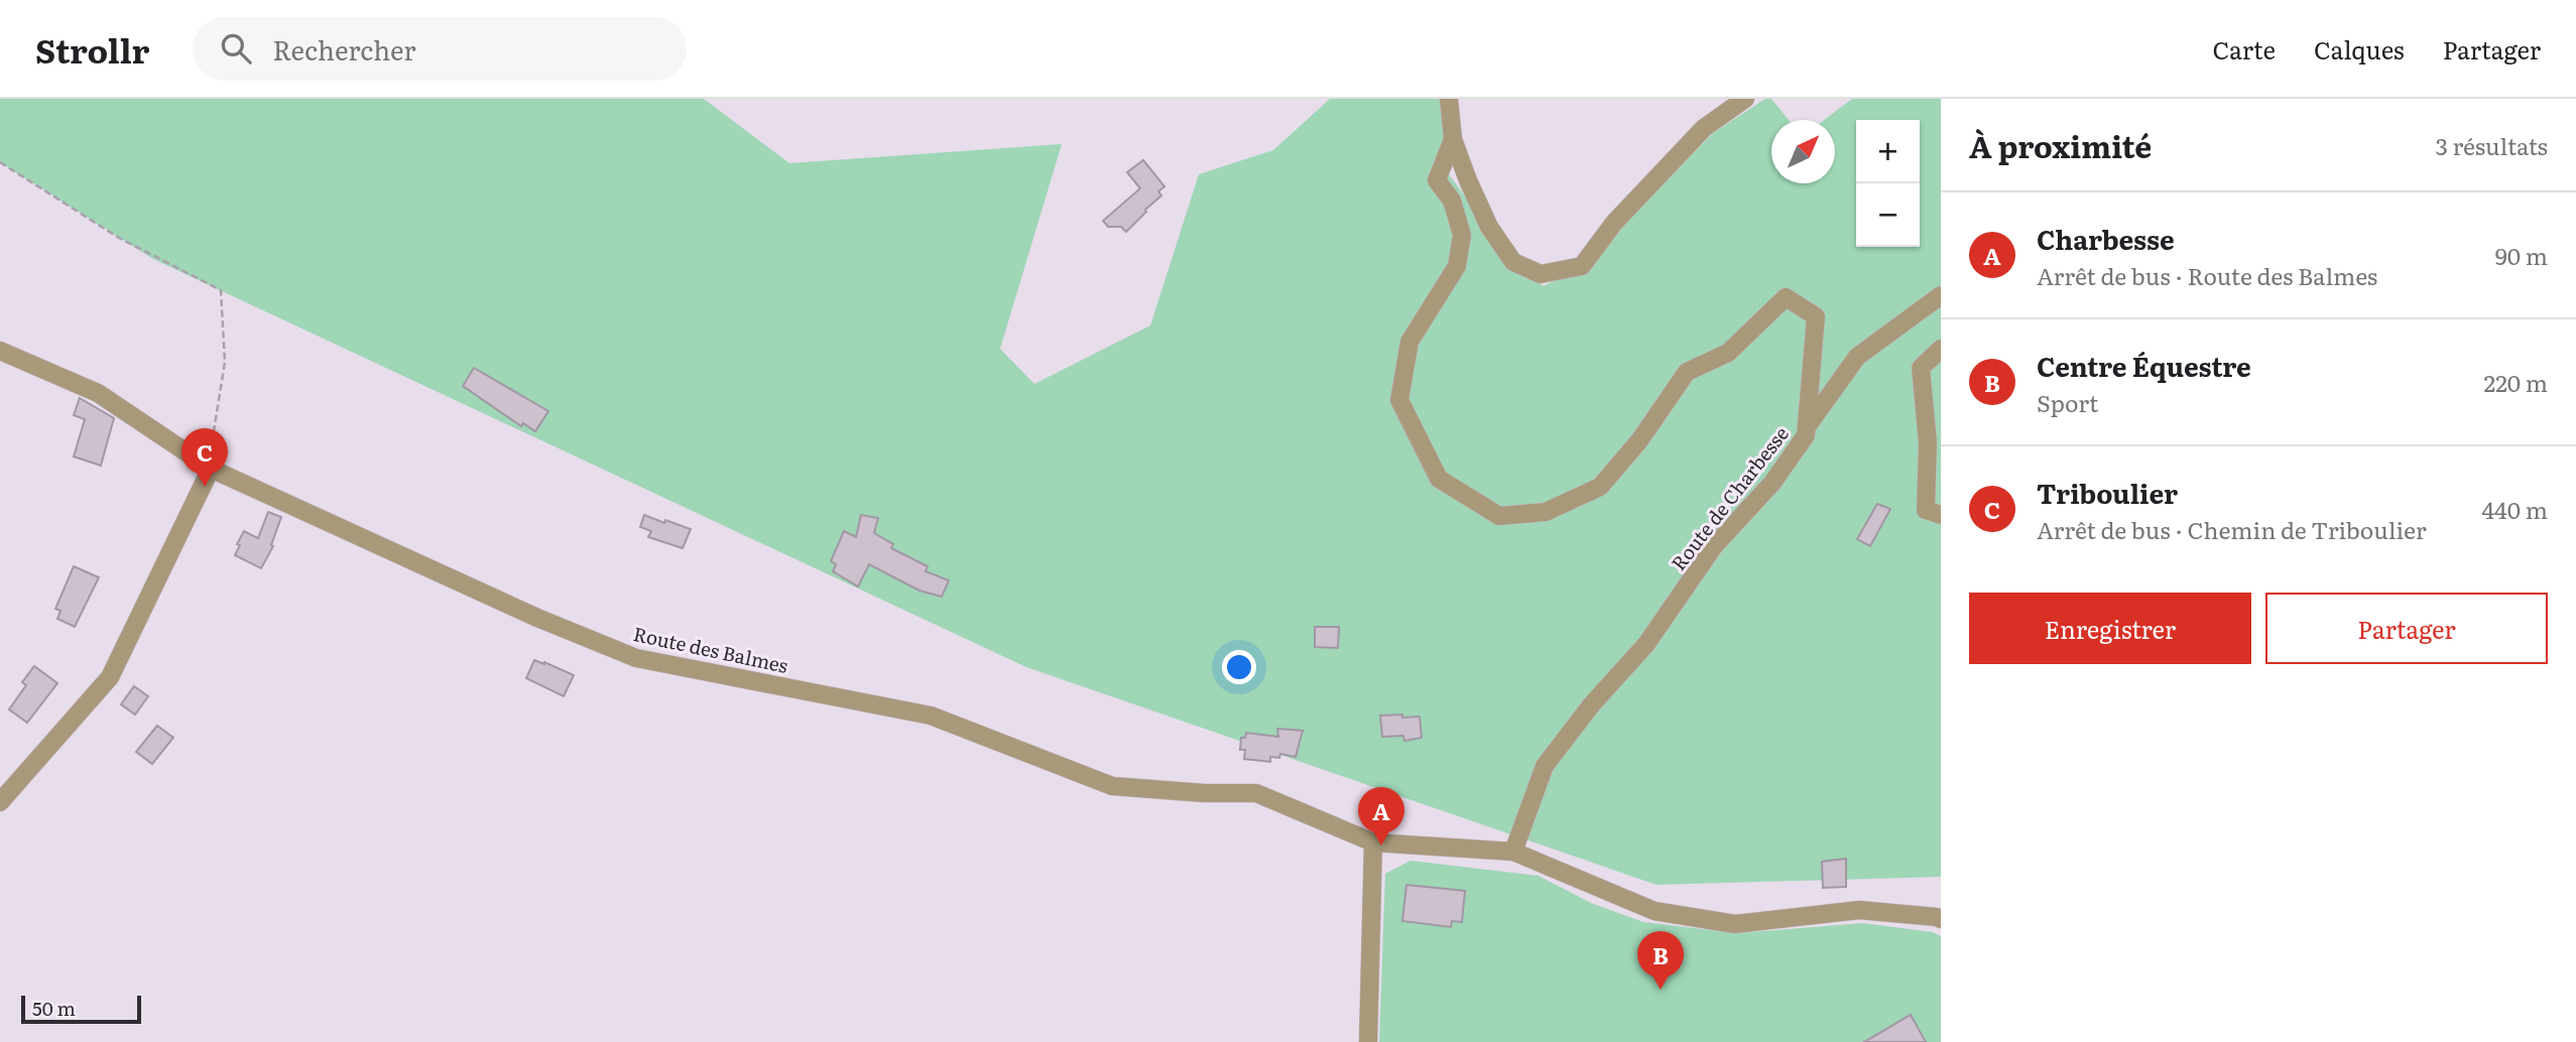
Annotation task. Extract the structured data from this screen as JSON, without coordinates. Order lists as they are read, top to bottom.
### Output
{
  "streets": {
    "street": ["Route de Charbesse", "Route des Balmes"]
  },
  "crossings": [
    ["Route de Charbesse", "Route des Balmes"]
  ],
  "scale_bar": "50 m",
  "north": "top right",
  "page": {
    "header": "Strollr",
    "search": "Rechercher",
    "nav": ["Carte", "Calques", "Partager"],
    "heading": ["À proximité", "3 résultats"],
    "map_buttons": ["+", "−"],
    "list": [
      {
        "mark": "A",
        "name": "Charbesse",
        "note": "Arrêt de bus · Route des Balmes",
        "value": "90 m"
      },
      {
        "mark": "B",
        "name": "Centre Équestre",
        "note": "Sport",
        "value": "220 m"
      },
      {
        "mark": "C",
        "name": "Triboulier",
        "note": "Arrêt de bus · Chemin de Triboulier",
        "value": "440 m"
      }
    ],
    "pins": ["C", "A", "B"],
    "buttons": ["Enregistrer", "Partager"],
    "scale": "50 m"
  }
}
